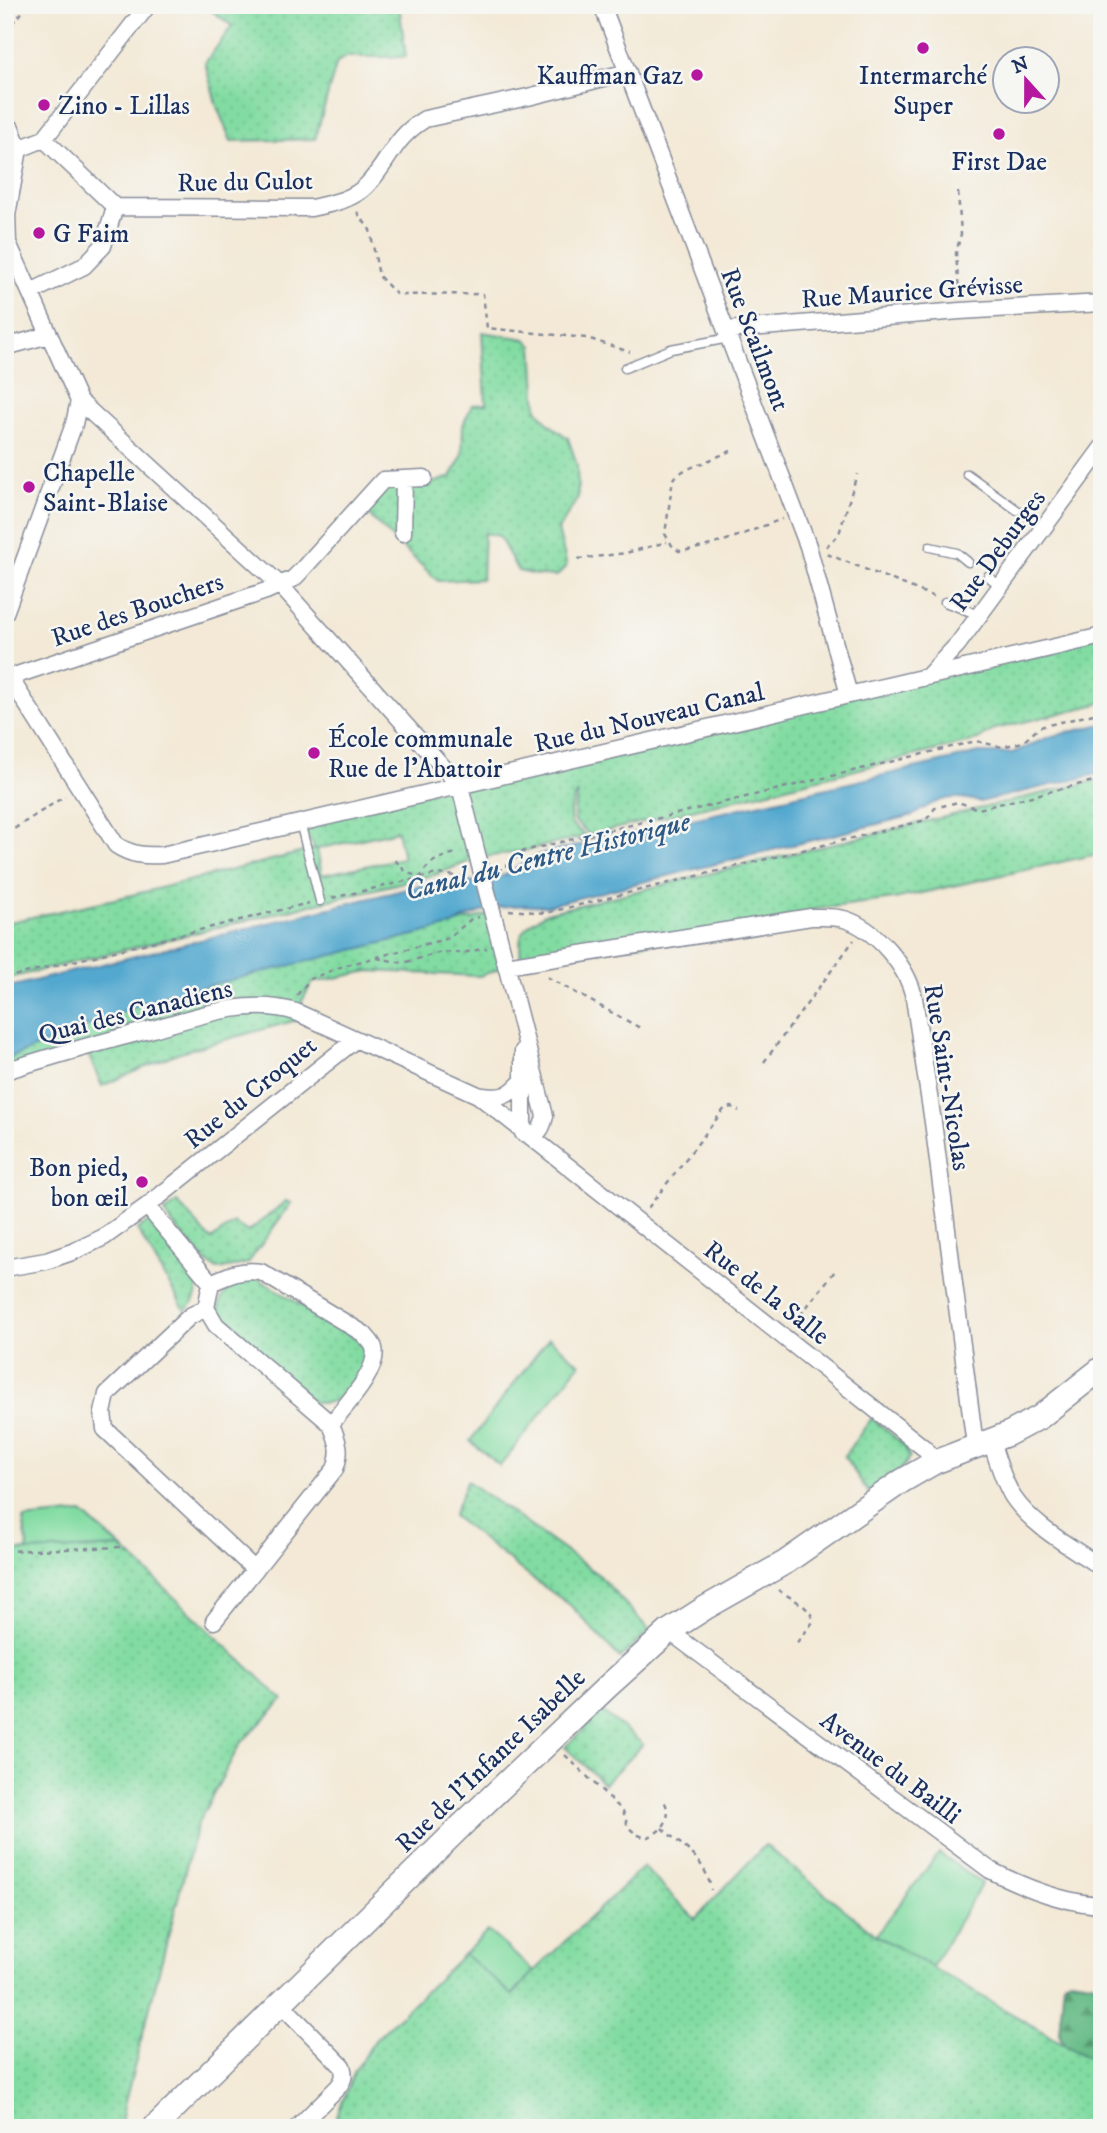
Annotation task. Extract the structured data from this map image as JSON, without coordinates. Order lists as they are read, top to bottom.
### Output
{
  "streets": {
    "street": [
      "Rue du Culot",
      "Rue Maurice Grévisse",
      "Rue Scailmont",
      "Rue Deburges",
      "Rue des Bouchers",
      "Rue du Nouveau Canal",
      "Quai des Canadiens",
      "Rue Saint-Nicolas",
      "Rue du Croquet",
      "Rue de la Salle",
      "Rue de l'Infante Isabelle",
      "Avenue du Bailli"
    ]
  },
  "crossings": [
    ["Rue du Culot", "Rue Scailmont"],
    ["Rue Maurice Grévisse", "Rue Scailmont"],
    ["Rue Scailmont", "Rue du Nouveau Canal"],
    ["Rue Deburges", "Rue du Nouveau Canal"],
    ["Rue des Bouchers", "Rue du Nouveau Canal"],
    ["Rue du Nouveau Canal", "Rue de la Salle"],
    ["Quai des Canadiens", "Rue du Croquet"],
    ["Rue Saint-Nicolas", "Rue de la Salle"],
    ["Rue Saint-Nicolas", "Rue de l'Infante Isabelle"],
    ["Rue du Croquet", "Rue de la Salle"],
    ["Rue de la Salle", "Rue de l'Infante Isabelle"],
    ["Rue de l'Infante Isabelle", "Avenue du Bailli"]
  ],
  "water": ["Canal du Centre Historique"],
  "places": [
    "Intermarché Super",
    "Kauffman Gaz",
    "Zino - Lillas",
    "First Dae",
    "G Faim",
    "Chapelle Saint-Blaise",
    "École communale Rue de l'Abattoir",
    "Bon pied, bon œil"
  ],
  "north": "top"
}
